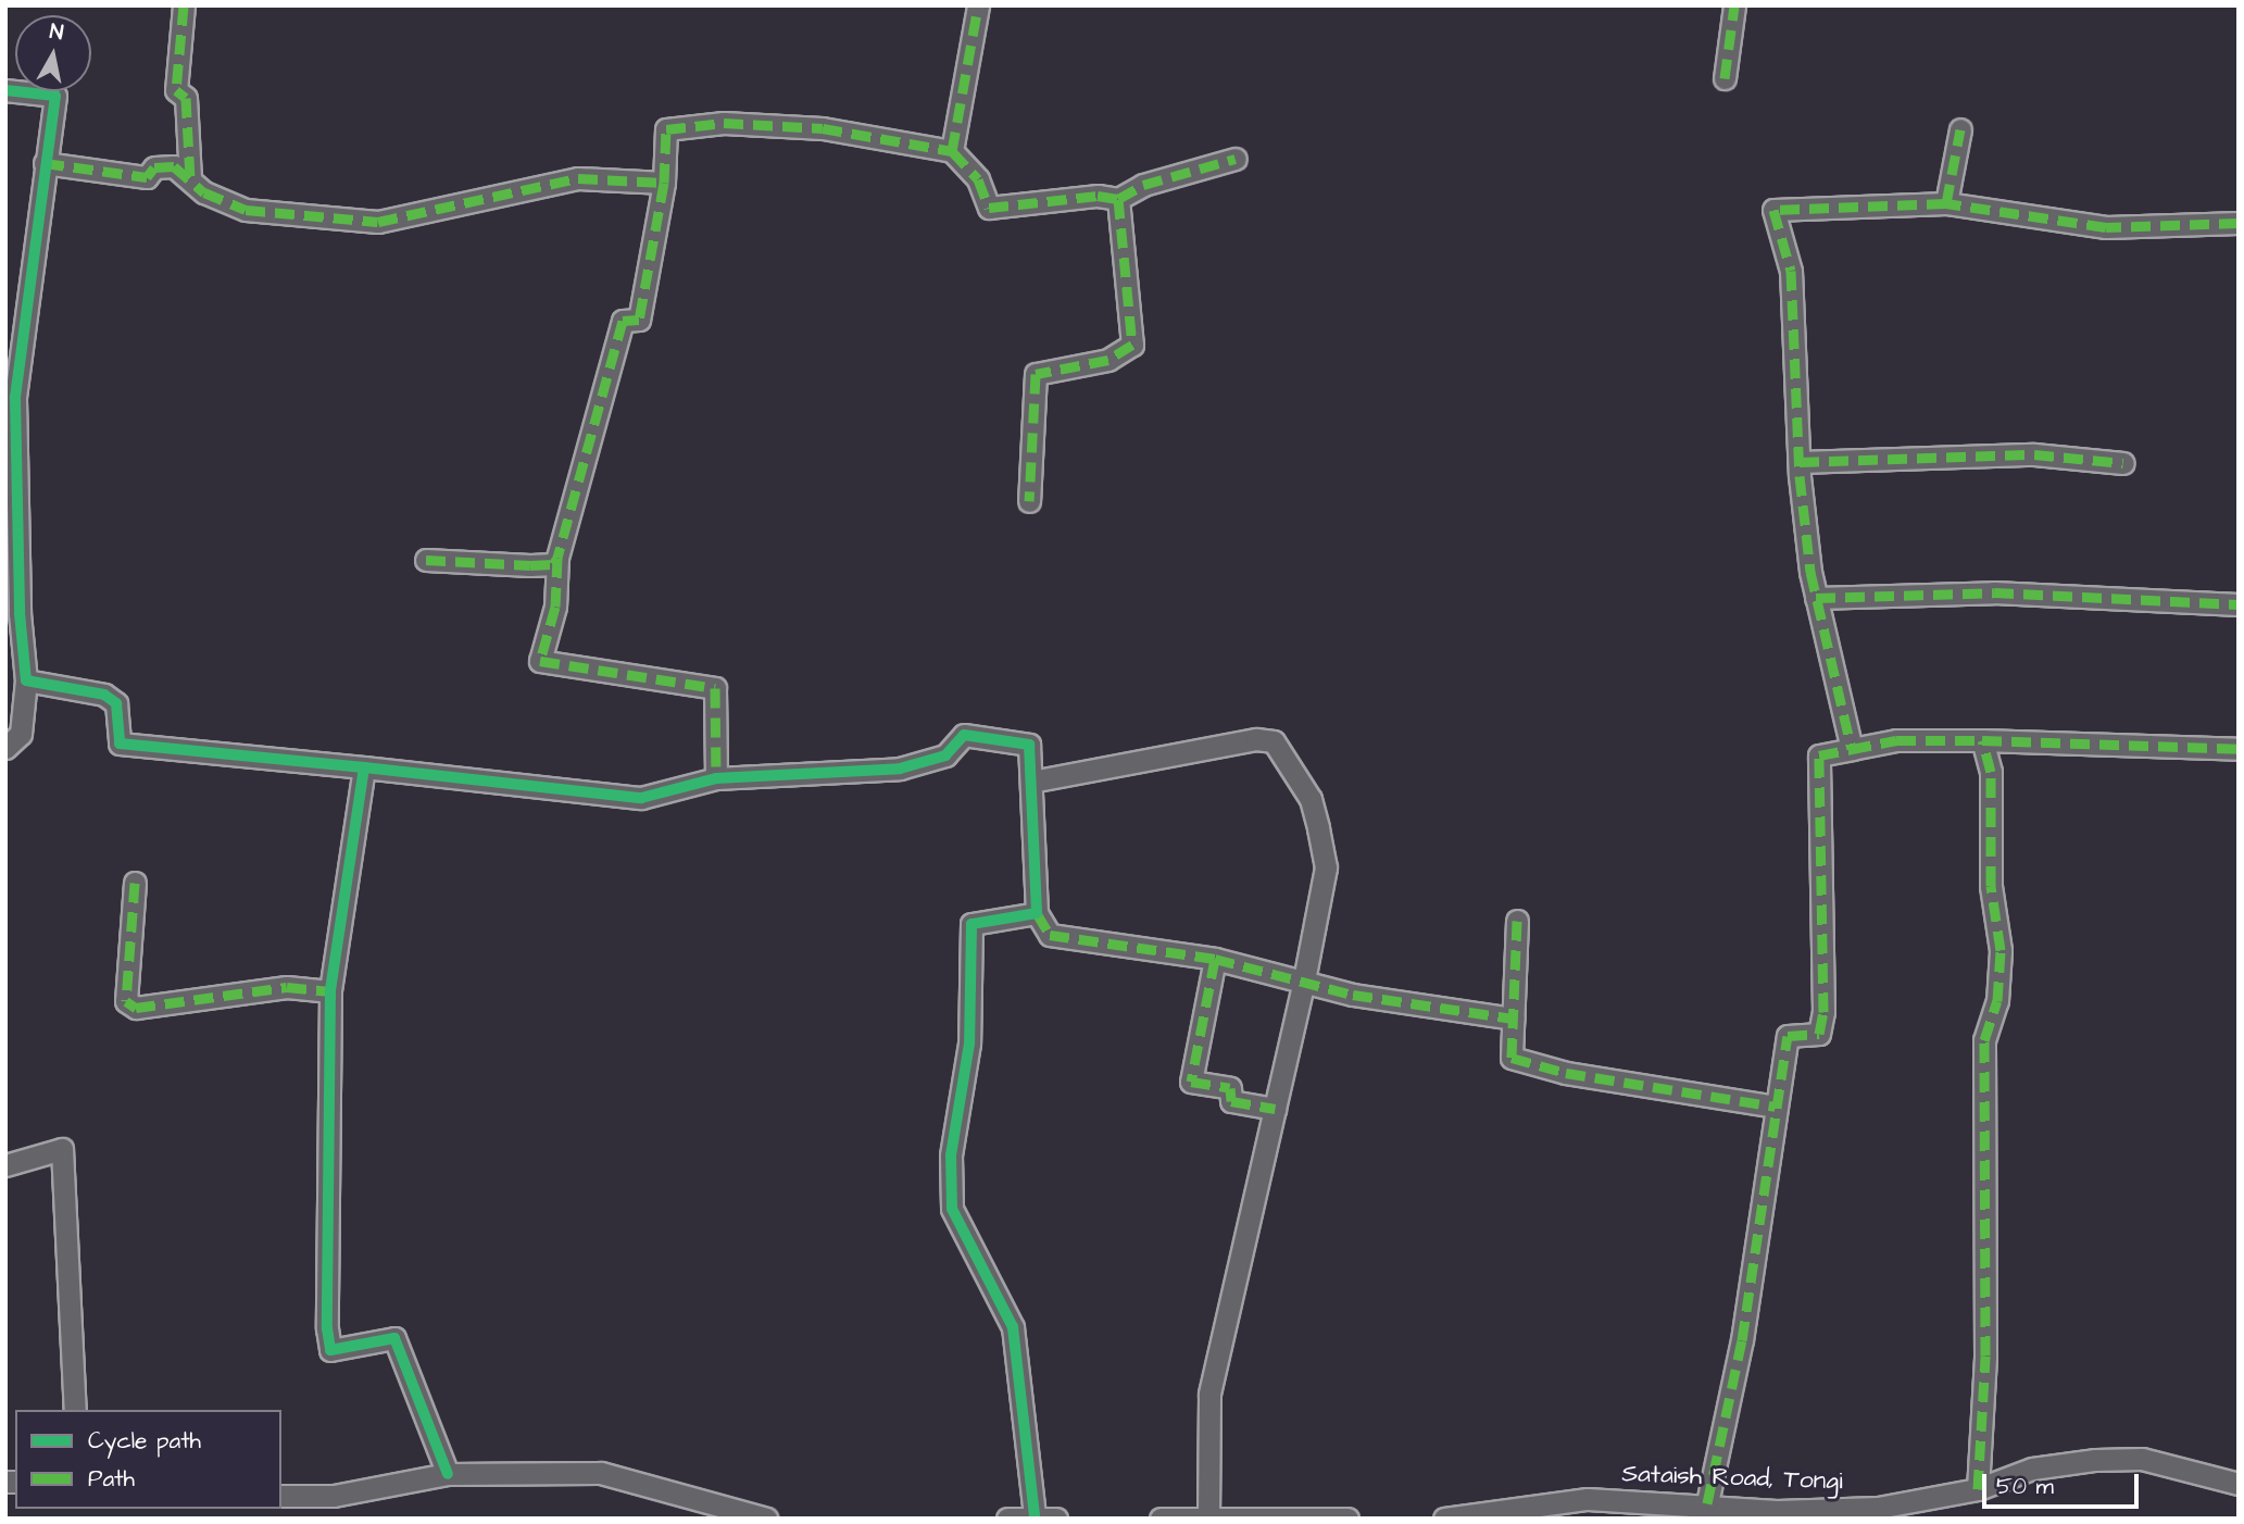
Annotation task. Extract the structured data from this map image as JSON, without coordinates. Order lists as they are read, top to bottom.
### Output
{
  "streets": {
    "street": ["Sataish Road, Tongi"]
  },
  "legend": ["Cycle path", "Path"],
  "scale_bar": "50 m",
  "north": "top"
}
